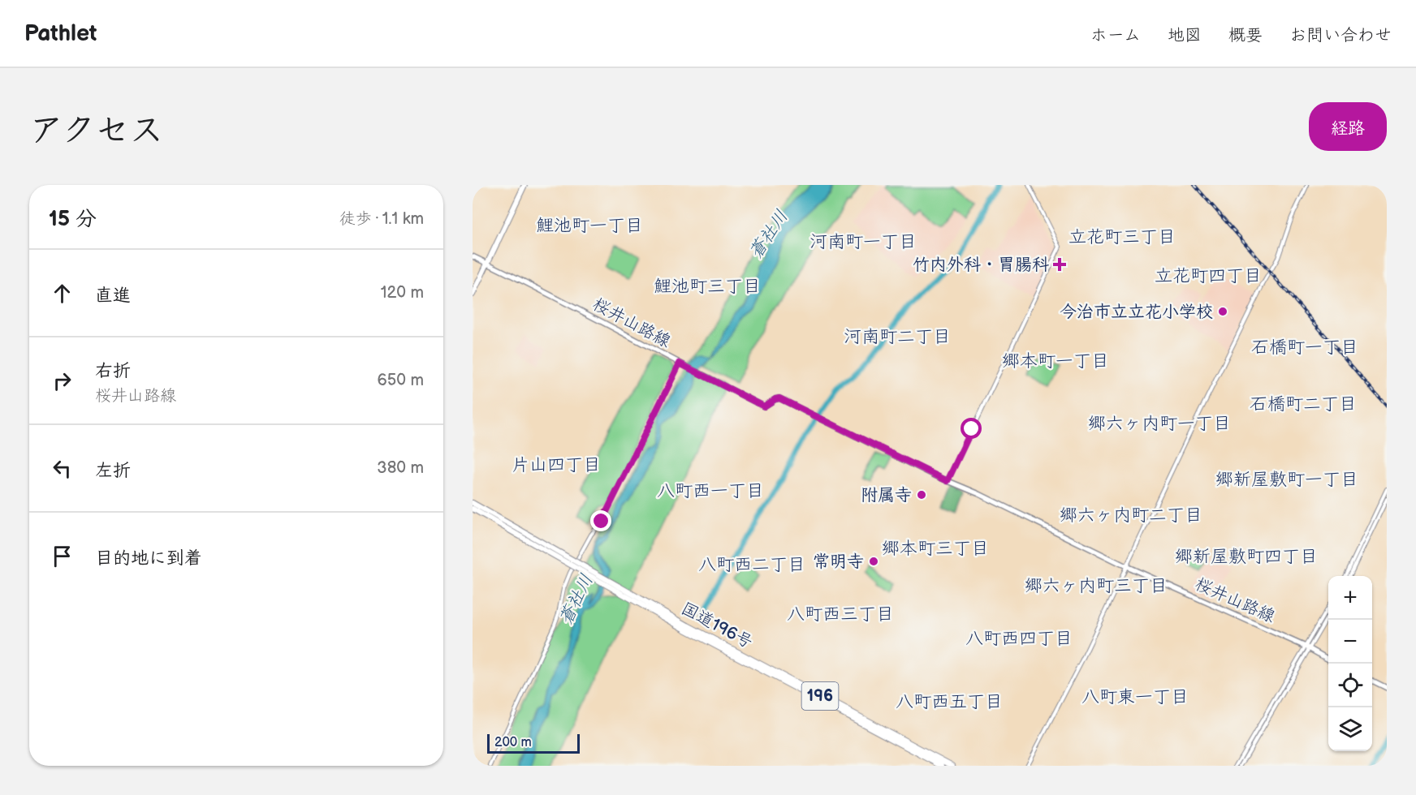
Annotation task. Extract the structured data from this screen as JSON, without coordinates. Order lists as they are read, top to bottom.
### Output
{
  "streets": {
    "highway": ["国道196号", "196"],
    "main road": ["桜井山路線"]
  },
  "districts": [
    "鯉池町一丁目",
    "立花町三丁目",
    "河南町一丁目",
    "立花町四丁目",
    "鯉池町三丁目",
    "河南町二丁目",
    "石橋町一丁目",
    "郷本町一丁目",
    "石橋町二丁目",
    "郷六ヶ内町一丁目",
    "片山四丁目",
    "郷新屋敷町一丁目",
    "八町西一丁目",
    "郷六ヶ内町二丁目",
    "郷本町三丁目",
    "郷新屋敷町四丁目",
    "八町西二丁目",
    "郷六ヶ内町三丁目",
    "八町西三丁目",
    "八町西四丁目",
    "八町東一丁目",
    "八町西五丁目"
  ],
  "water": ["蒼社川"],
  "places": {
    "health": ["竹内外科・胃腸科"],
    "other": ["今治市立立花小学校", "附属寺", "常明寺"]
  },
  "scale_bar": "200 m",
  "page": {
    "header": "Pathlet",
    "nav": [
      "ホーム",
      "地図",
      "概要",
      "お問い合わせ"
    ],
    "title": "アクセス",
    "buttons": "経路",
    "heading": ["15 分", "徒歩 · 1.1 km"],
    "list": [
      ["直進", "120 m"],
      ["右折", "桜井山路線", "650 m"],
      ["左折", "380 m"],
      "目的地に到着"
    ],
    "map_buttons": ["+", "−"],
    "scale": "200 m"
  }
}
